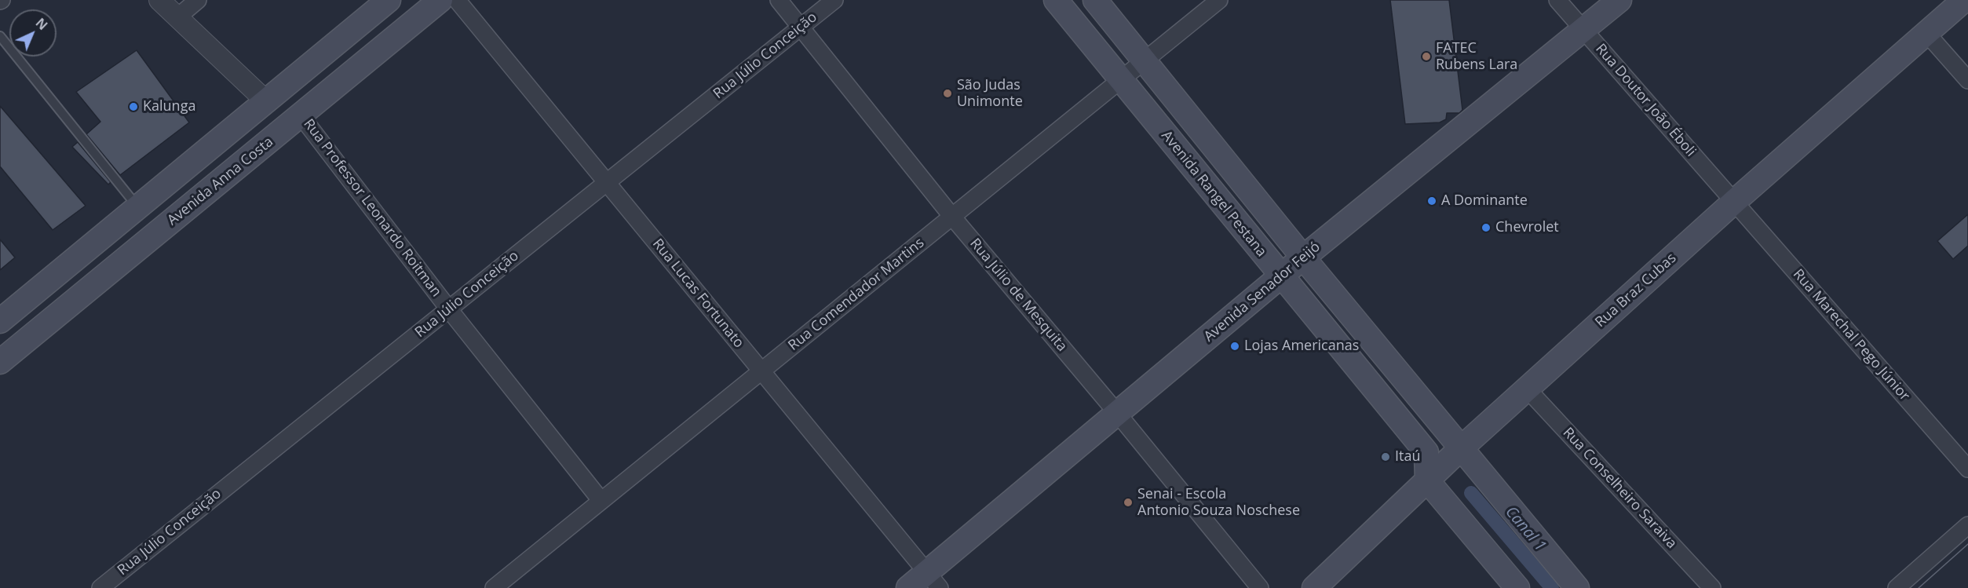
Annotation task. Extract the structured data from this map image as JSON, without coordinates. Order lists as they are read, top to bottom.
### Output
{
  "streets": {
    "main road": [
      "Avenida Anna Costa",
      "Avenida Rangel Pestana",
      "Rua Braz Cubas",
      "Avenida Senador Feijó"
    ],
    "street": [
      "Rua Júlio Conceição",
      "Rua Doutor João Éboli",
      "Rua Professor Leonardo Roitman",
      "Rua Lucas Fortunato",
      "Rua Comendador Martins",
      "Rua Júlio de Mesquita",
      "Rua Marechal Pego Júnior",
      "Rua Conselheiro Saraiva"
    ]
  },
  "crossings": [
    ["Rua Júlio Conceição", "Rua Professor Leonardo Roitman"],
    ["Rua Júlio Conceição", "Rua Lucas Fortunato"],
    ["Rua Júlio Conceição", "Rua Júlio de Mesquita"],
    ["Rua Doutor João Éboli", "Rua Braz Cubas"],
    ["Rua Doutor João Éboli", "Avenida Senador Feijó"],
    ["Rua Doutor João Éboli", "Rua Marechal Pego Júnior"],
    ["Avenida Anna Costa", "Rua Professor Leonardo Roitman"],
    ["Avenida Rangel Pestana", "Rua Braz Cubas"],
    ["Avenida Rangel Pestana", "Avenida Senador Feijó"],
    ["Avenida Rangel Pestana", "Rua Comendador Martins"],
    ["Rua Professor Leonardo Roitman", "Rua Comendador Martins"],
    ["Rua Braz Cubas", "Rua Marechal Pego Júnior"],
    ["Rua Braz Cubas", "Rua Conselheiro Saraiva"],
    ["Avenida Senador Feijó", "Rua Lucas Fortunato"],
    ["Avenida Senador Feijó", "Rua Júlio de Mesquita"],
    ["Rua Lucas Fortunato", "Rua Comendador Martins"],
    ["Rua Comendador Martins", "Rua Júlio de Mesquita"]
  ],
  "water": ["Canal 1"],
  "places": [
    "FATEC Rubens Lara",
    "São Judas Unimonte",
    "Kalunga",
    "A Dominante",
    "Chevrolet",
    "Lojas Americanas",
    "Itaú",
    "Senai - Escola Antonio Souza Noschese"
  ],
  "north": "top right"
}
